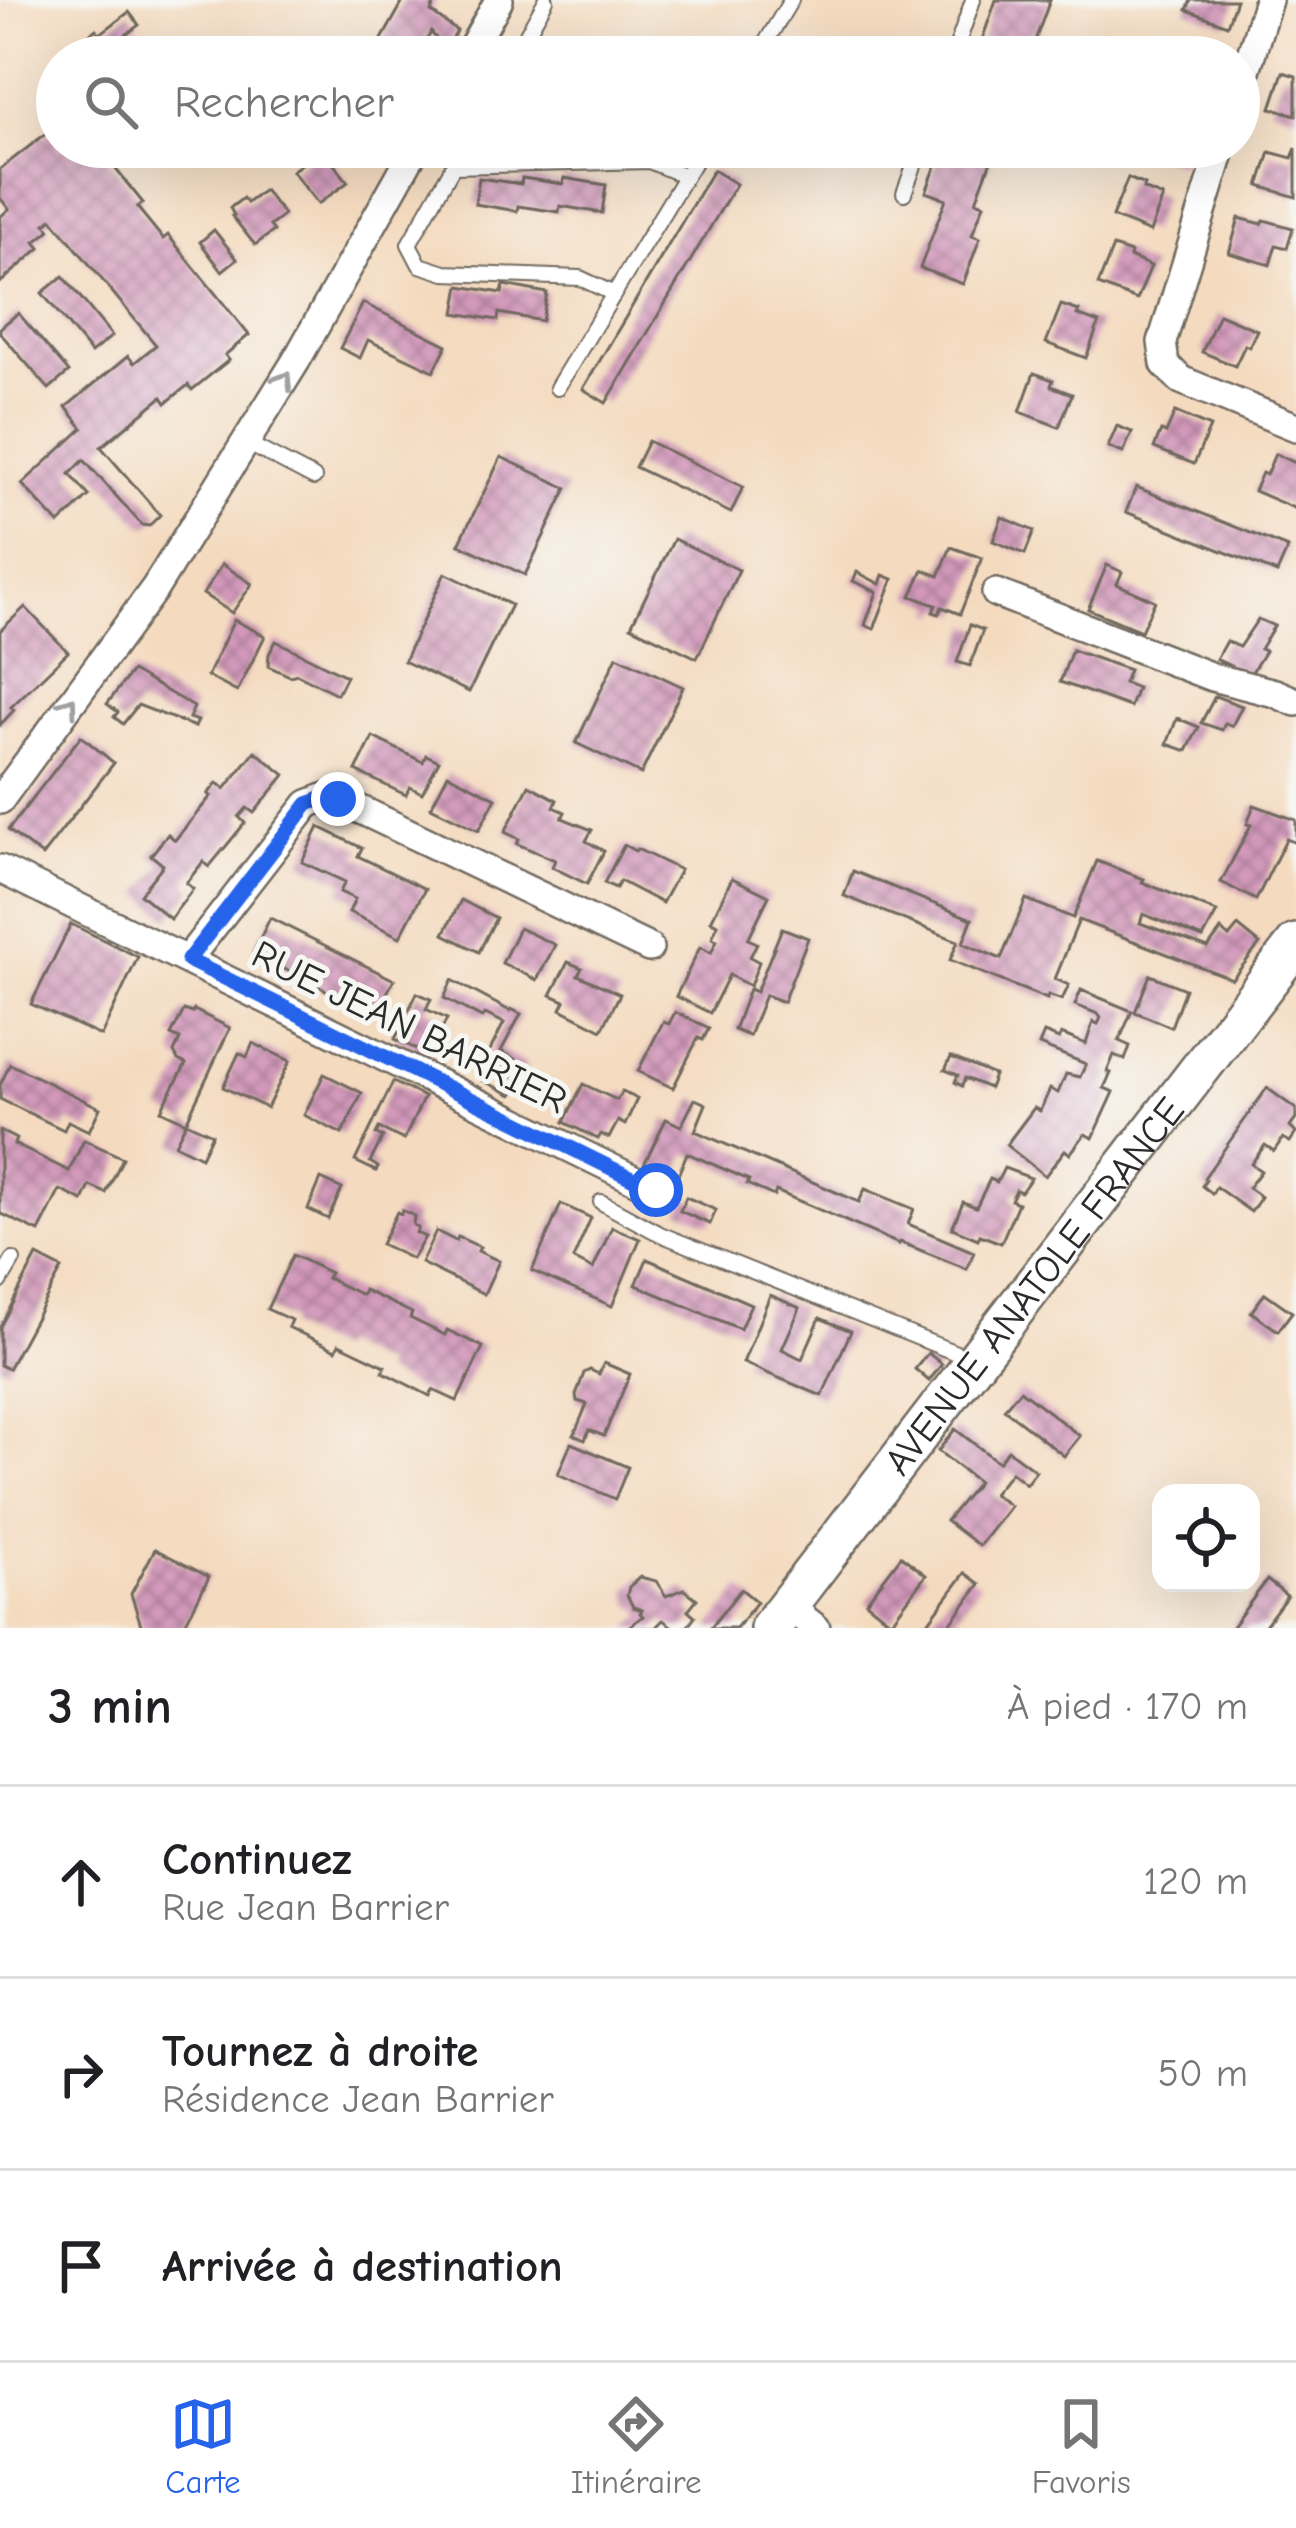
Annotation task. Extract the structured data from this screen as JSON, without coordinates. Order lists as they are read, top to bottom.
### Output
{
  "streets": {
    "main road": ["AVENUE ANATOLE FRANCE"],
    "street": ["RUE JEAN BARRIER"]
  },
  "page": {
    "search": "Rechercher",
    "heading": ["3 min", "À pied · 170 m"],
    "list": [
      ["Continuez", "Rue Jean Barrier", "120 m"],
      ["Tournez à droite", "Résidence Jean Barrier", "50 m"],
      "Arrivée à destination"
    ],
    "nav": ["Carte", "Itinéraire", "Favoris"]
  }
}
